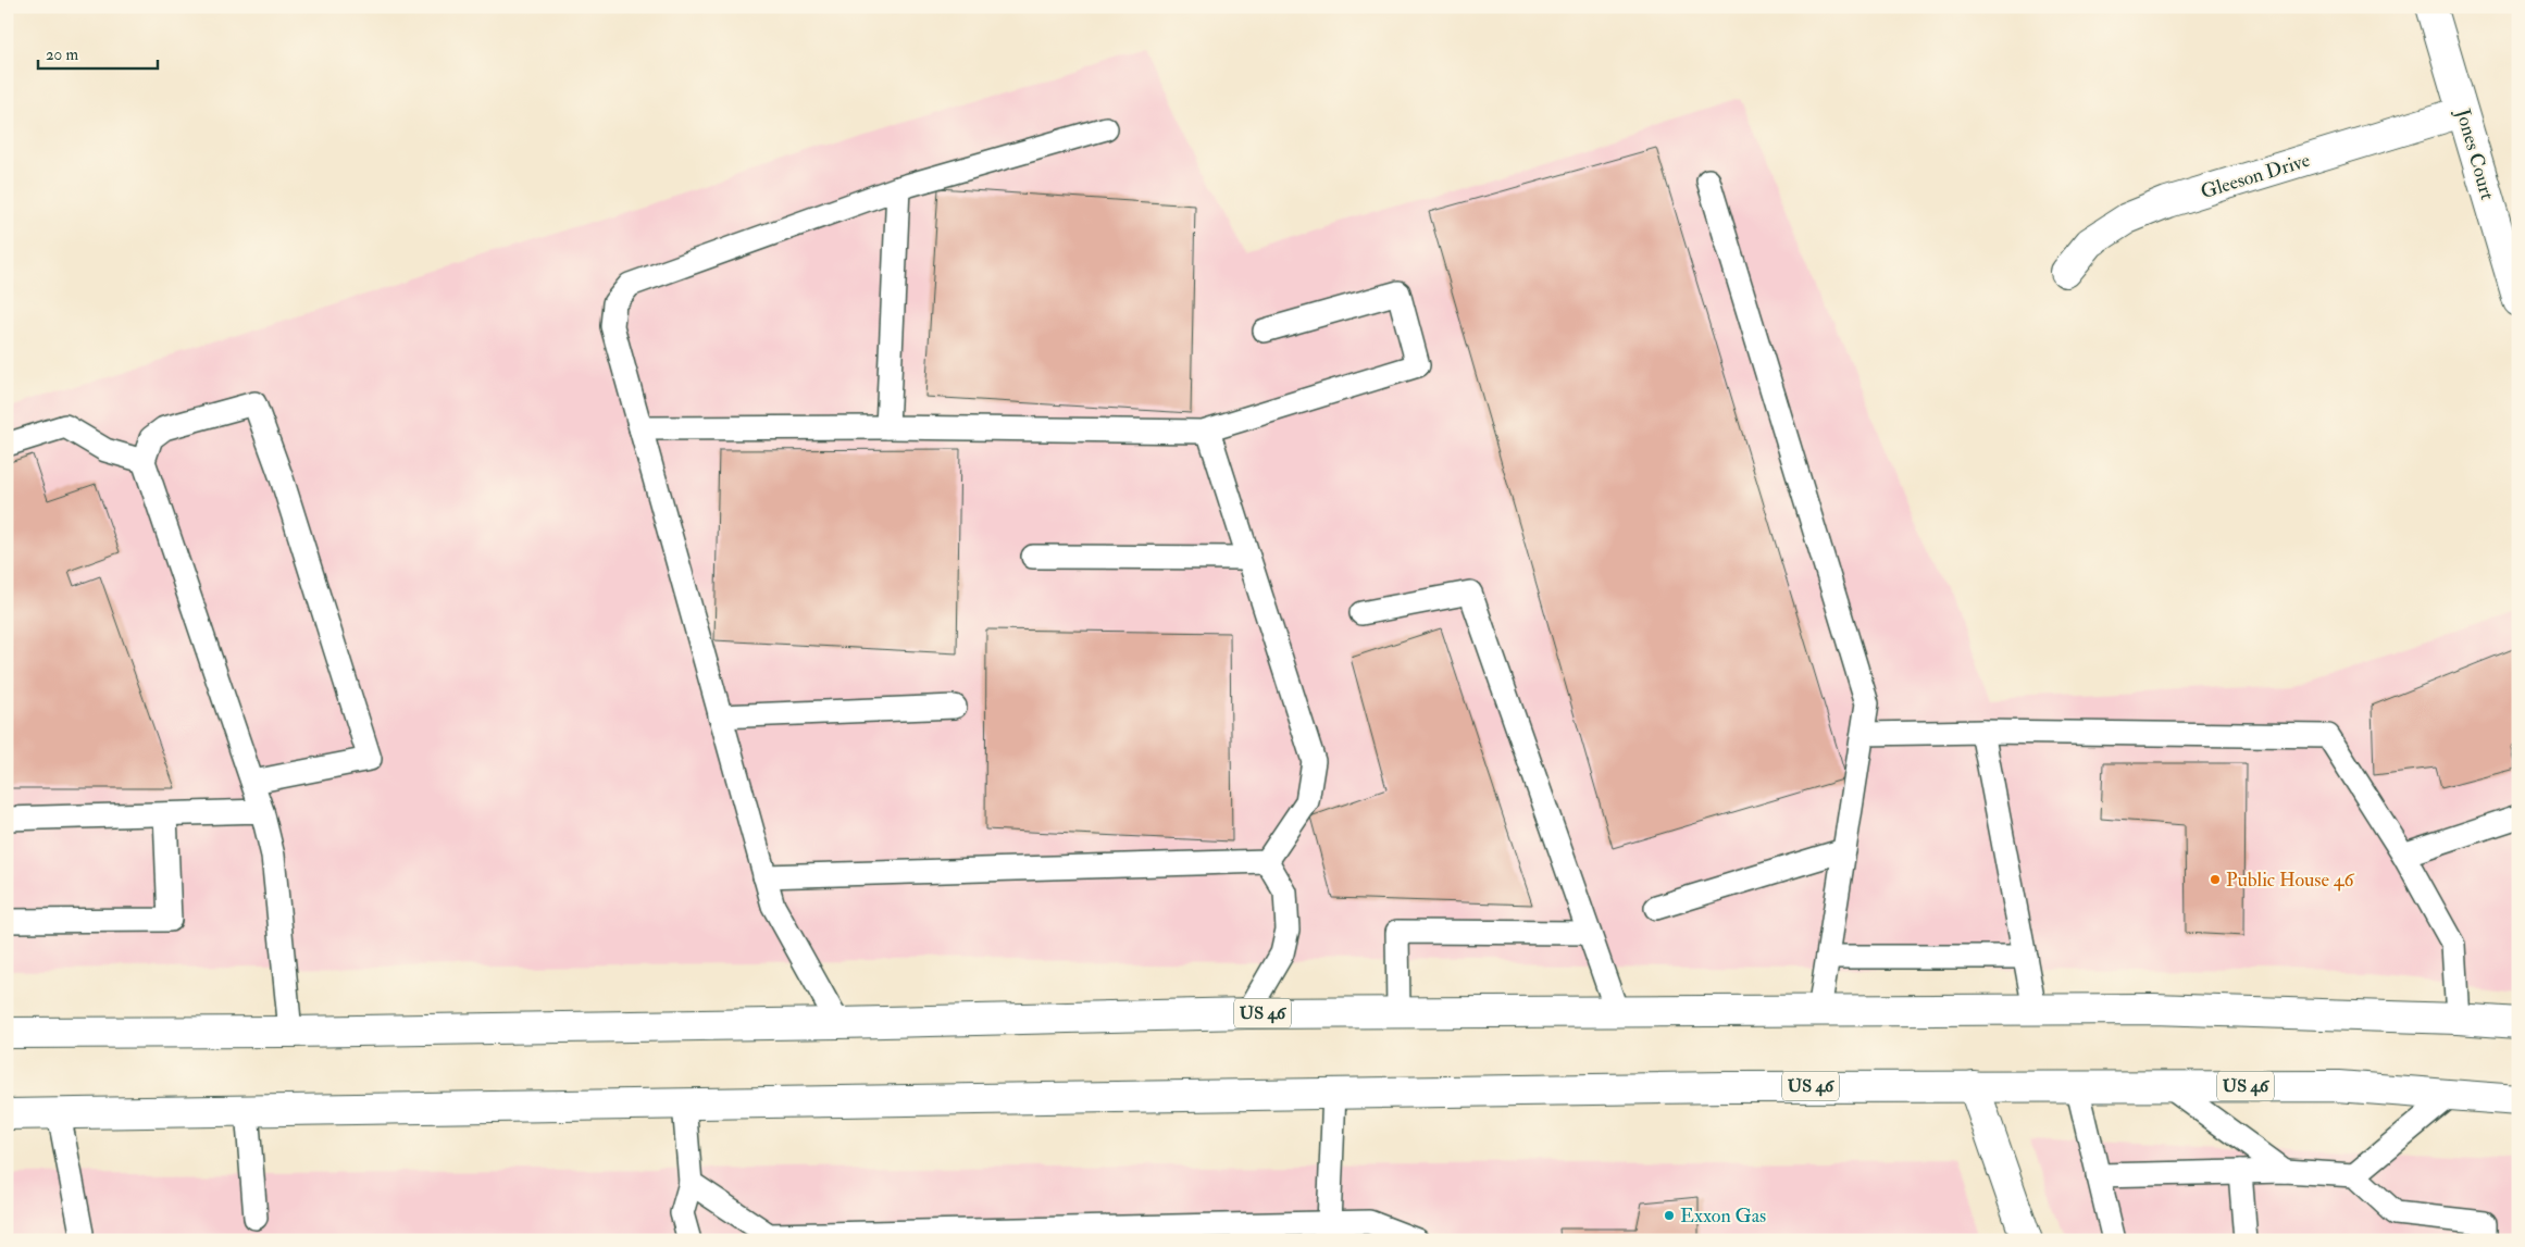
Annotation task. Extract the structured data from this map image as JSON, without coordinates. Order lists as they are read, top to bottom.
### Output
{
  "streets": {
    "main road": ["Jones Court", "Gleeson Drive", "US 46"]
  },
  "crossings": [
    ["Jones Court", "Gleeson Drive"]
  ],
  "places": ["Public House 46", "Exxon Gas"],
  "scale_bar": "20 m"
}
